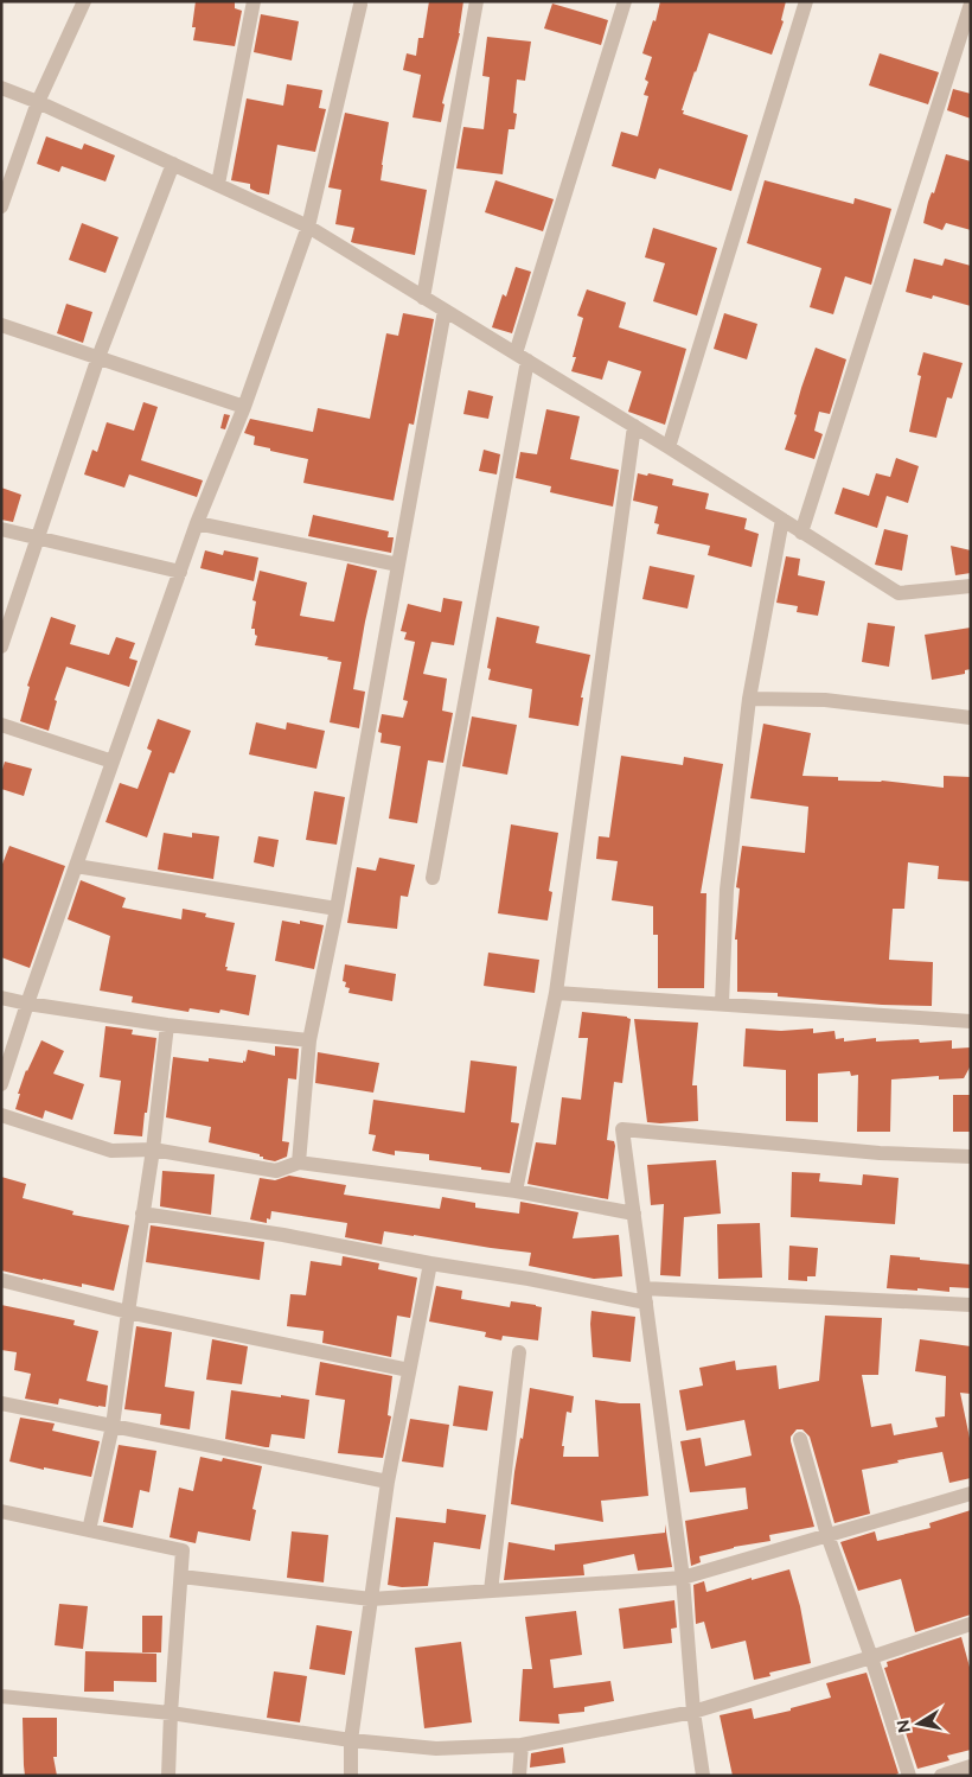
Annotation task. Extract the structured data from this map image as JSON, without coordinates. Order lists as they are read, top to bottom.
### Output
{
  "north": "left"
}
